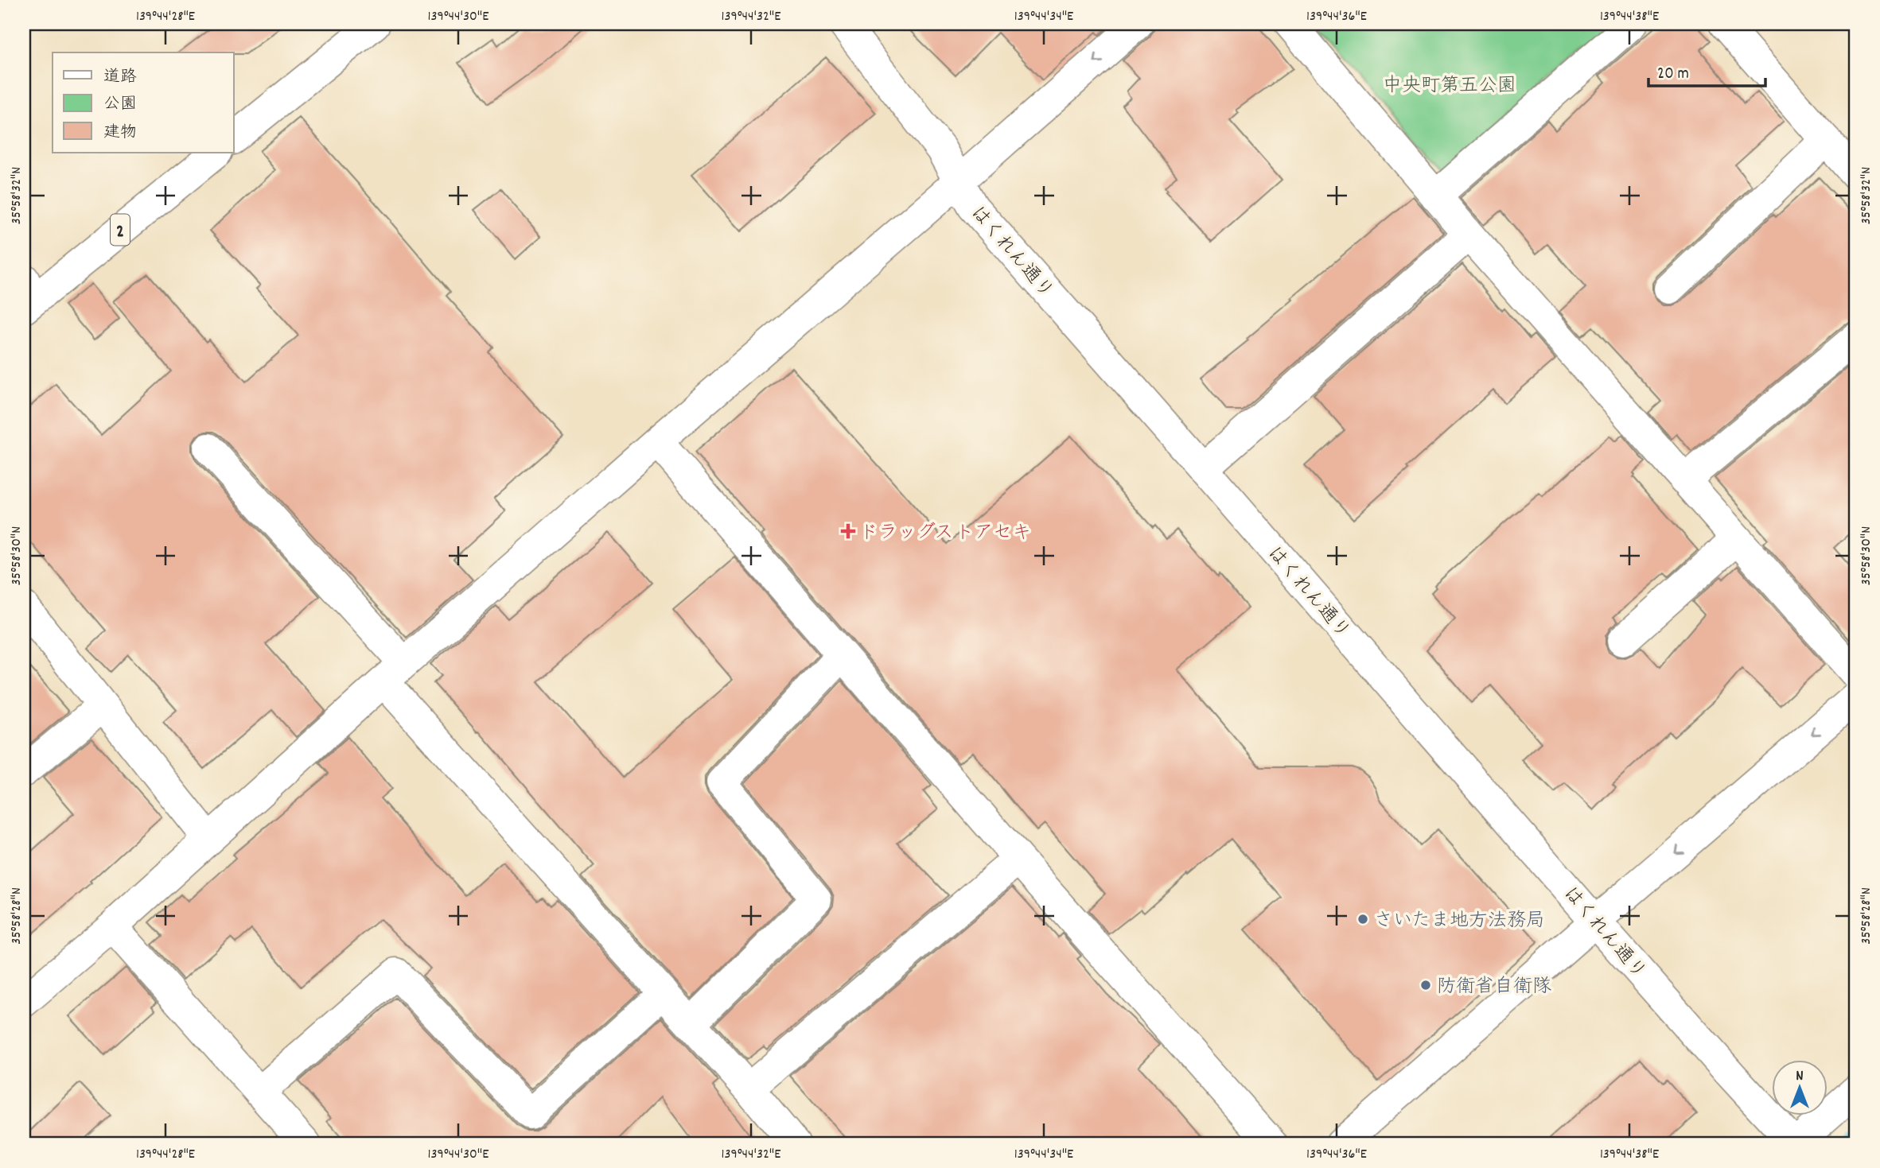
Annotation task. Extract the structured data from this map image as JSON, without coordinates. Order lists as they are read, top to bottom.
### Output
{
  "streets": {
    "street": ["2", "はくれん通り"]
  },
  "parks": ["中央町第五公園"],
  "places": {
    "health": ["ドラッグストアセキ"],
    "other": ["さいたま地方法務局", "防衛省自衛隊"]
  },
  "legend": ["道路", "公園", "建物"],
  "scale_bar": "20 m",
  "north": "top",
  "coordinates": [
    "139°44'28\"E",
    "139°44'30\"E",
    "139°44'32\"E",
    "139°44'34\"E",
    "139°44'36\"E",
    "139°44'38\"E",
    "35°58'32\"N",
    "35°58'30\"N",
    "35°58'28\"N"
  ]
}
